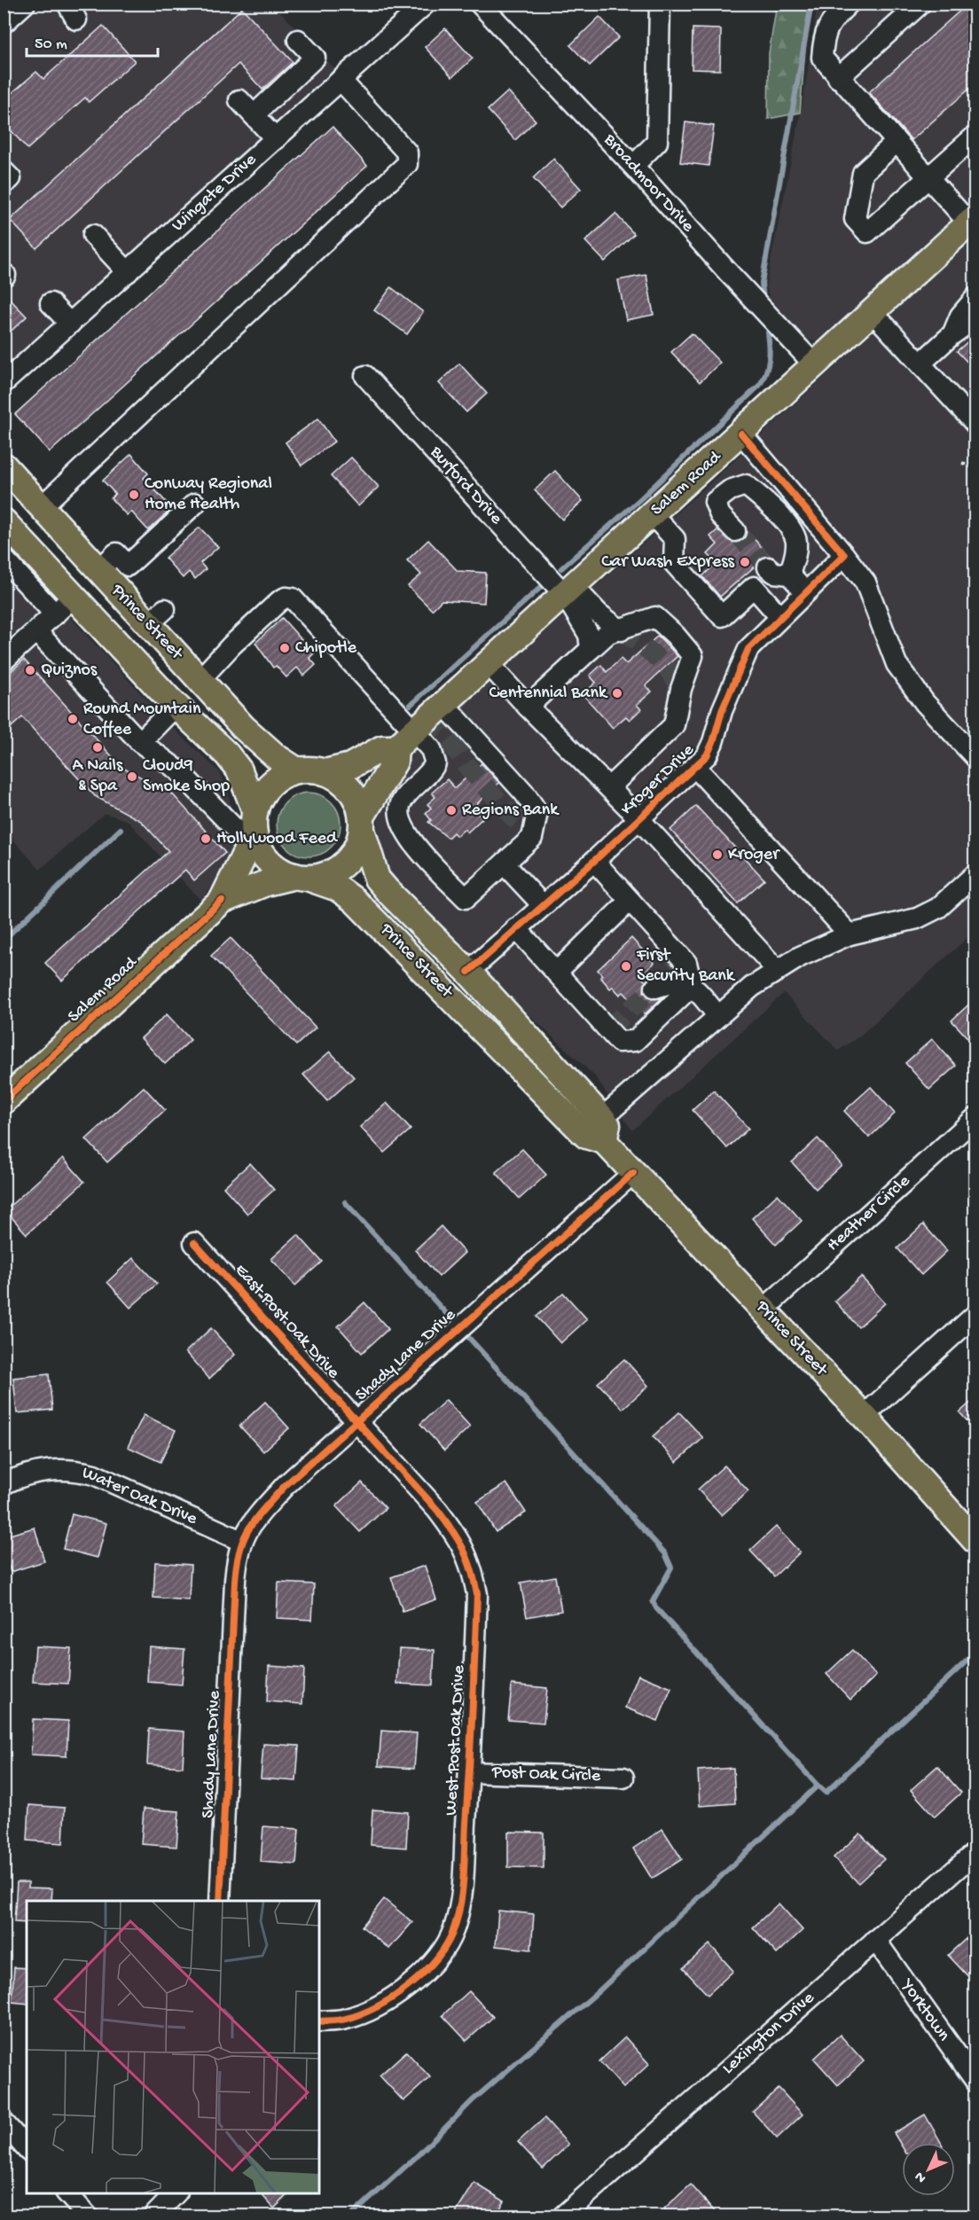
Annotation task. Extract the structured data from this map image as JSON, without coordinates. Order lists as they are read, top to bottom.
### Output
{
  "streets": {
    "main road": ["Salem Road", "Prince Street"],
    "street": [
      "Broadmoor Drive",
      "Wingate Drive",
      "Burford Drive",
      "Kroger Drive",
      "Heather Circle",
      "East Post Oak Drive",
      "Shady Lane Drive",
      "Water Oak Drive",
      "West Post Oak Drive",
      "Post Oak Circle",
      "Yorktown",
      "Lexington Drive"
    ]
  },
  "crossings": [
    ["Broadmoor Drive", "Salem Road"],
    ["Salem Road", "Burford Drive"],
    ["Salem Road", "Prince Street"],
    ["Prince Street", "Kroger Drive"],
    ["Prince Street", "Heather Circle"],
    ["Prince Street", "Shady Lane Drive"],
    ["East Post Oak Drive", "Shady Lane Drive"],
    ["East Post Oak Drive", "West Post Oak Drive"],
    ["Shady Lane Drive", "Water Oak Drive"],
    ["Shady Lane Drive", "West Post Oak Drive"],
    ["West Post Oak Drive", "Post Oak Circle"],
    ["Yorktown", "Lexington Drive"]
  ],
  "places": [
    "Conway Regional Home Health",
    "Car Wash Express",
    "Chipotle",
    "Quiznos",
    "Centennial Bank",
    "Round Mountain Coffee",
    "A Nails & Spa",
    "Cloud9 Smoke Shop",
    "Regions Bank",
    "Hollywood Feed",
    "Kroger",
    "First Security Bank"
  ],
  "scale_bar": "50 m",
  "north": "bottom left"
}
